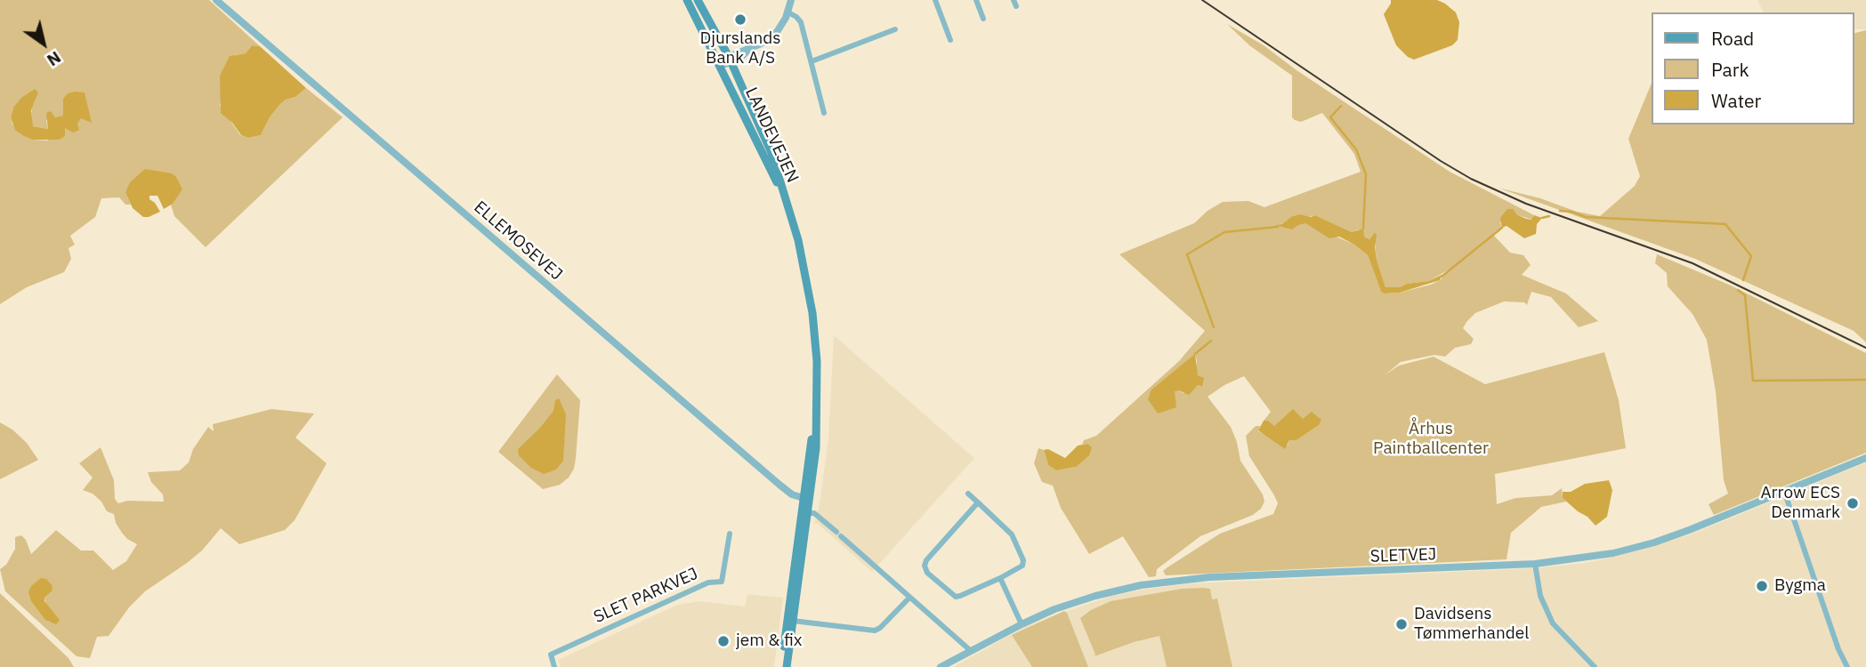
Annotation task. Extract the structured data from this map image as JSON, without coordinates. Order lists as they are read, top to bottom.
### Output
{
  "streets": {
    "main road": ["LANDEVEJEN"],
    "street": ["ELLEMOSEVEJ", "SLETVEJ", "SLET PARKVEJ"]
  },
  "crossings": [
    ["LANDEVEJEN", "ELLEMOSEVEJ"]
  ],
  "parks": ["Århus Paintballcenter"],
  "places": [
    "Djurslands Bank A/S",
    "Arrow ECS Denmark",
    "Bygma",
    "Davidsens Tømmerhandel",
    "jem & fix"
  ],
  "legend": ["Road", "Park", "Water"],
  "north": "bottom right"
}
